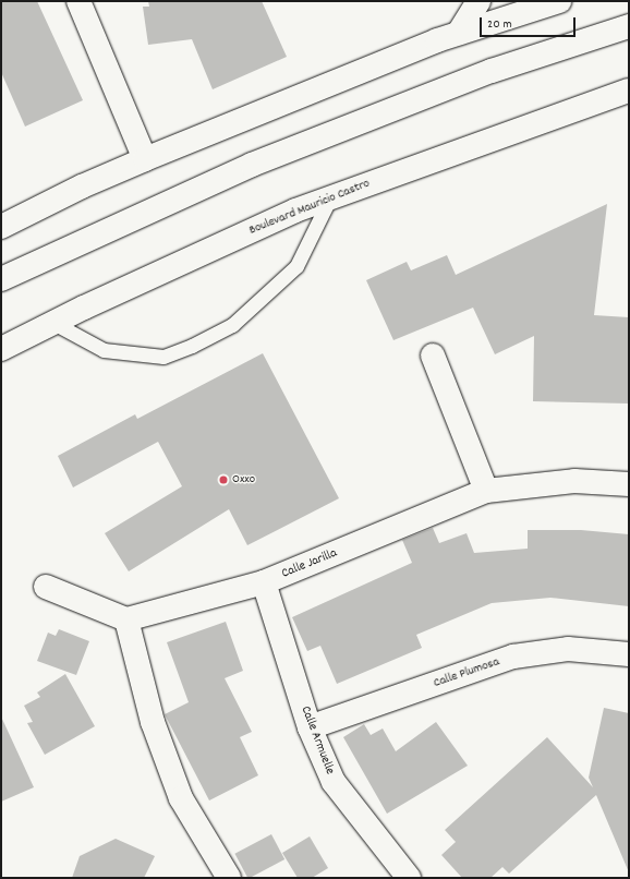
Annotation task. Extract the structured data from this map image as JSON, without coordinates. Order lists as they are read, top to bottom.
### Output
{
  "streets": {
    "street": [
      "Boulevard Mauricio Castro",
      "Calle Jarilla",
      "Calle Plumosa",
      "Calle Armuelle"
    ]
  },
  "crossings": [
    ["Calle Jarilla", "Calle Armuelle"],
    ["Calle Plumosa", "Calle Armuelle"]
  ],
  "places": ["Oxxo"],
  "scale_bar": "20 m"
}
